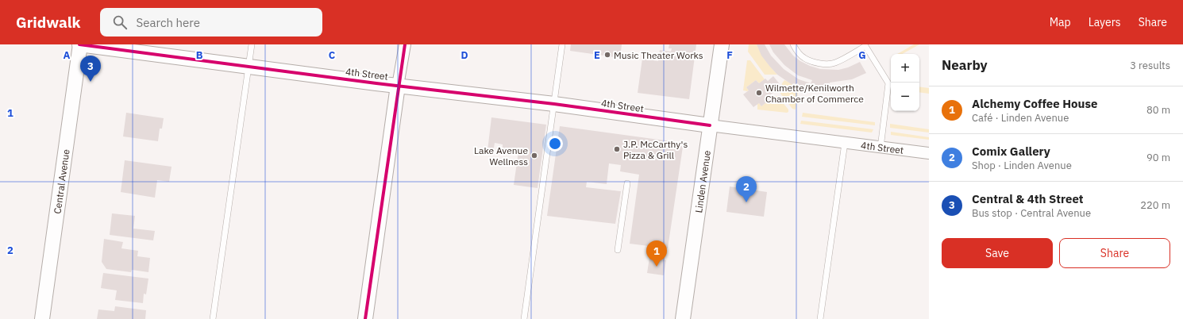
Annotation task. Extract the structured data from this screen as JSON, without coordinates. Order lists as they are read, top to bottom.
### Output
{
  "streets": {
    "street": ["4th Street", "Central Avenue", "Linden Avenue"]
  },
  "crossings": [
    ["4th Street", "Central Avenue"],
    ["4th Street", "Linden Avenue"]
  ],
  "places": [
    "Music Theater Works",
    "Wilmette/Kenilworth Chamber of Commerce",
    "J.P. McCarthy's Pizza & Grill",
    "Lake Avenue Wellness"
  ],
  "page": {
    "header": "Gridwalk",
    "search": "Search here",
    "nav": ["Map", "Layers", "Share"],
    "heading": ["Nearby", "3 results"],
    "map_buttons": ["+", "−"],
    "pins": ["3", "2", "1"],
    "list": [
      {
        "mark": "1",
        "name": "Alchemy Coffee House",
        "note": "Café · Linden Avenue",
        "value": "80 m"
      },
      {
        "mark": "2",
        "name": "Comix Gallery",
        "note": "Shop · Linden Avenue",
        "value": "90 m"
      },
      {
        "mark": "3",
        "name": "Central & 4th Street",
        "note": "Bus stop · Central Avenue",
        "value": "220 m"
      }
    ],
    "buttons": ["Save", "Share"]
  },
  "grid": {
    "columns": [
      "A",
      "B",
      "C",
      "D",
      "E",
      "F",
      "G"
    ],
    "rows": ["1", "2"]
  }
}
